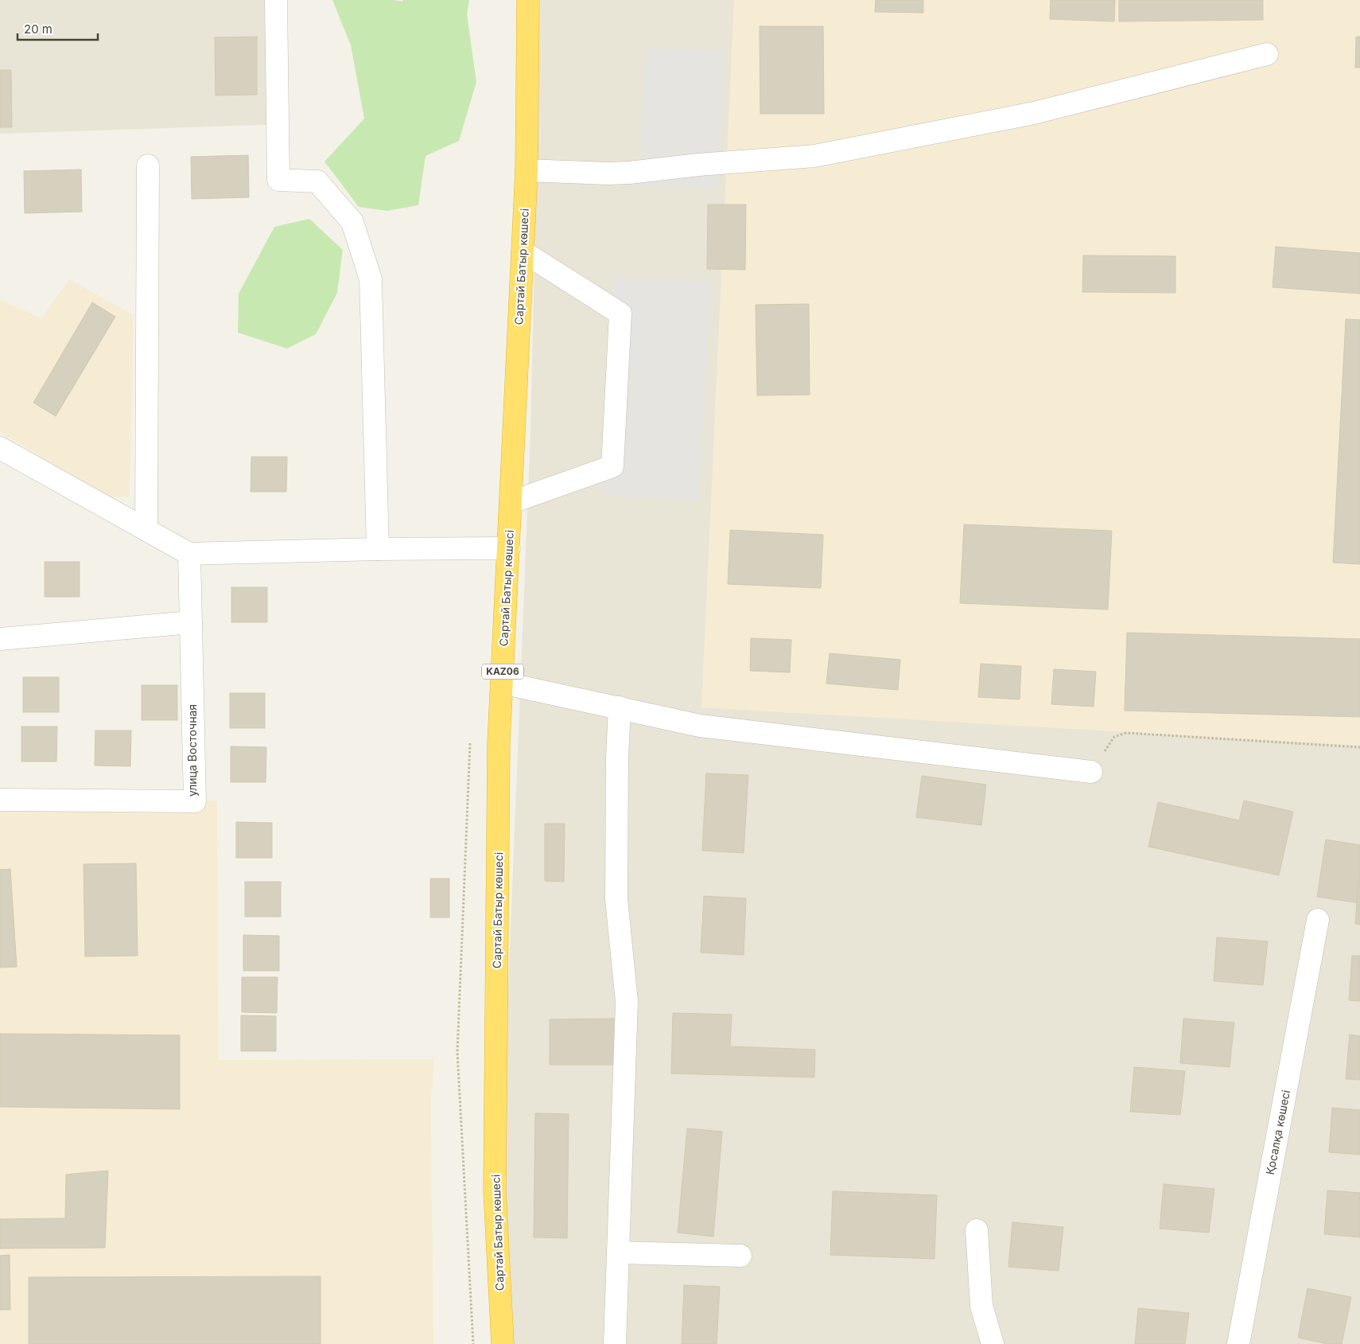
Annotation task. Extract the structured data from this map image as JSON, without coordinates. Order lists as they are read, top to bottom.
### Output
{
  "streets": {
    "highway": ["Сартай Батыр көшесі", "KАZ06"],
    "street": ["улица Восточная", "Қосалқа көшесі"]
  },
  "scale_bar": "20 m"
}
